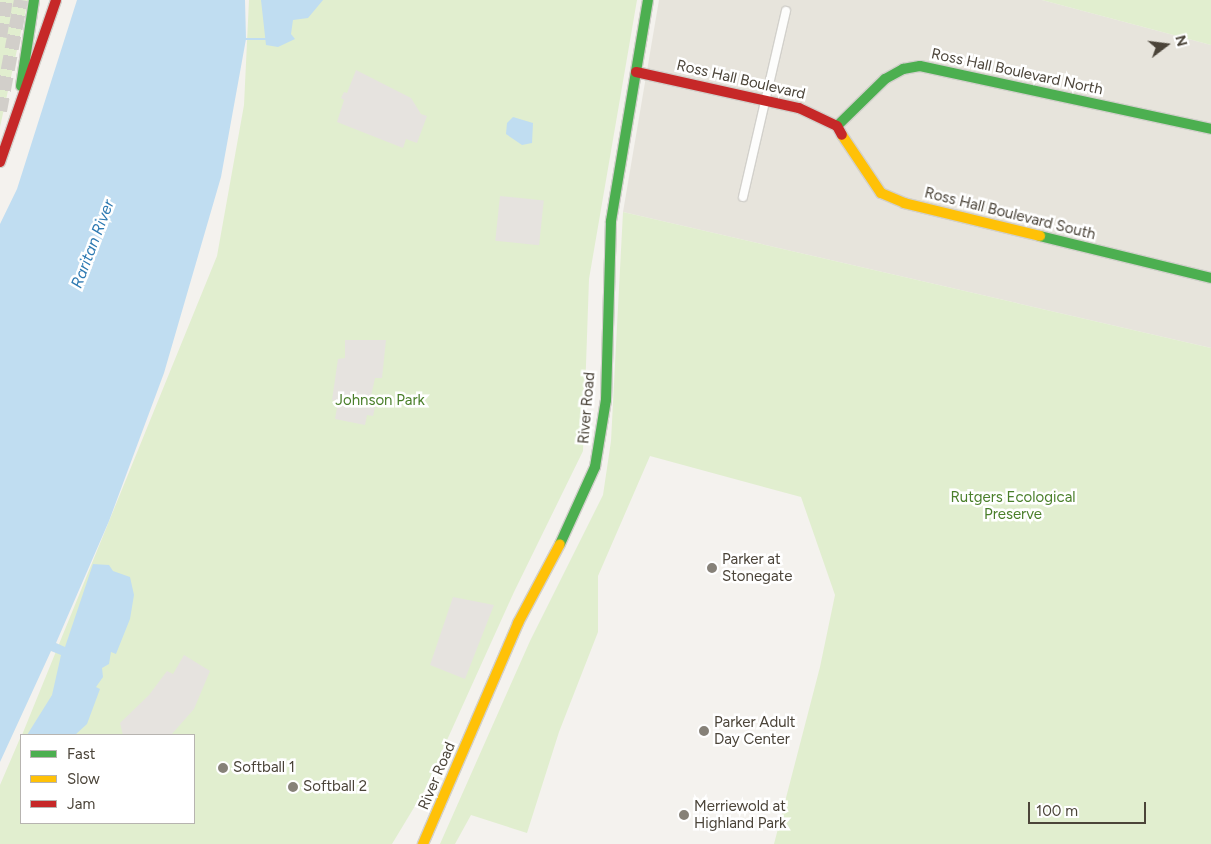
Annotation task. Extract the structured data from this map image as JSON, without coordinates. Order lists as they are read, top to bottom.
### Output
{
  "streets": {
    "main road": [
      "Ross Hall Boulevard North",
      "Ross Hall Boulevard",
      "Ross Hall Boulevard South",
      "River Road"
    ]
  },
  "crossings": [
    ["Ross Hall Boulevard North", "Ross Hall Boulevard"],
    ["Ross Hall Boulevard North", "Ross Hall Boulevard South"],
    ["Ross Hall Boulevard", "Ross Hall Boulevard South"],
    ["Ross Hall Boulevard", "River Road"]
  ],
  "water": ["Raritan River"],
  "parks": ["Johnson Park", "Rutgers Ecological Preserve"],
  "places": [
    "Parker at Stonegate",
    "Parker Adult Day Center",
    "Softball 1",
    "Softball 2",
    "Merriewold at Highland Park"
  ],
  "legend": ["Fast", "Slow", "Jam"],
  "scale_bar": "100 m",
  "north": "right"
}
